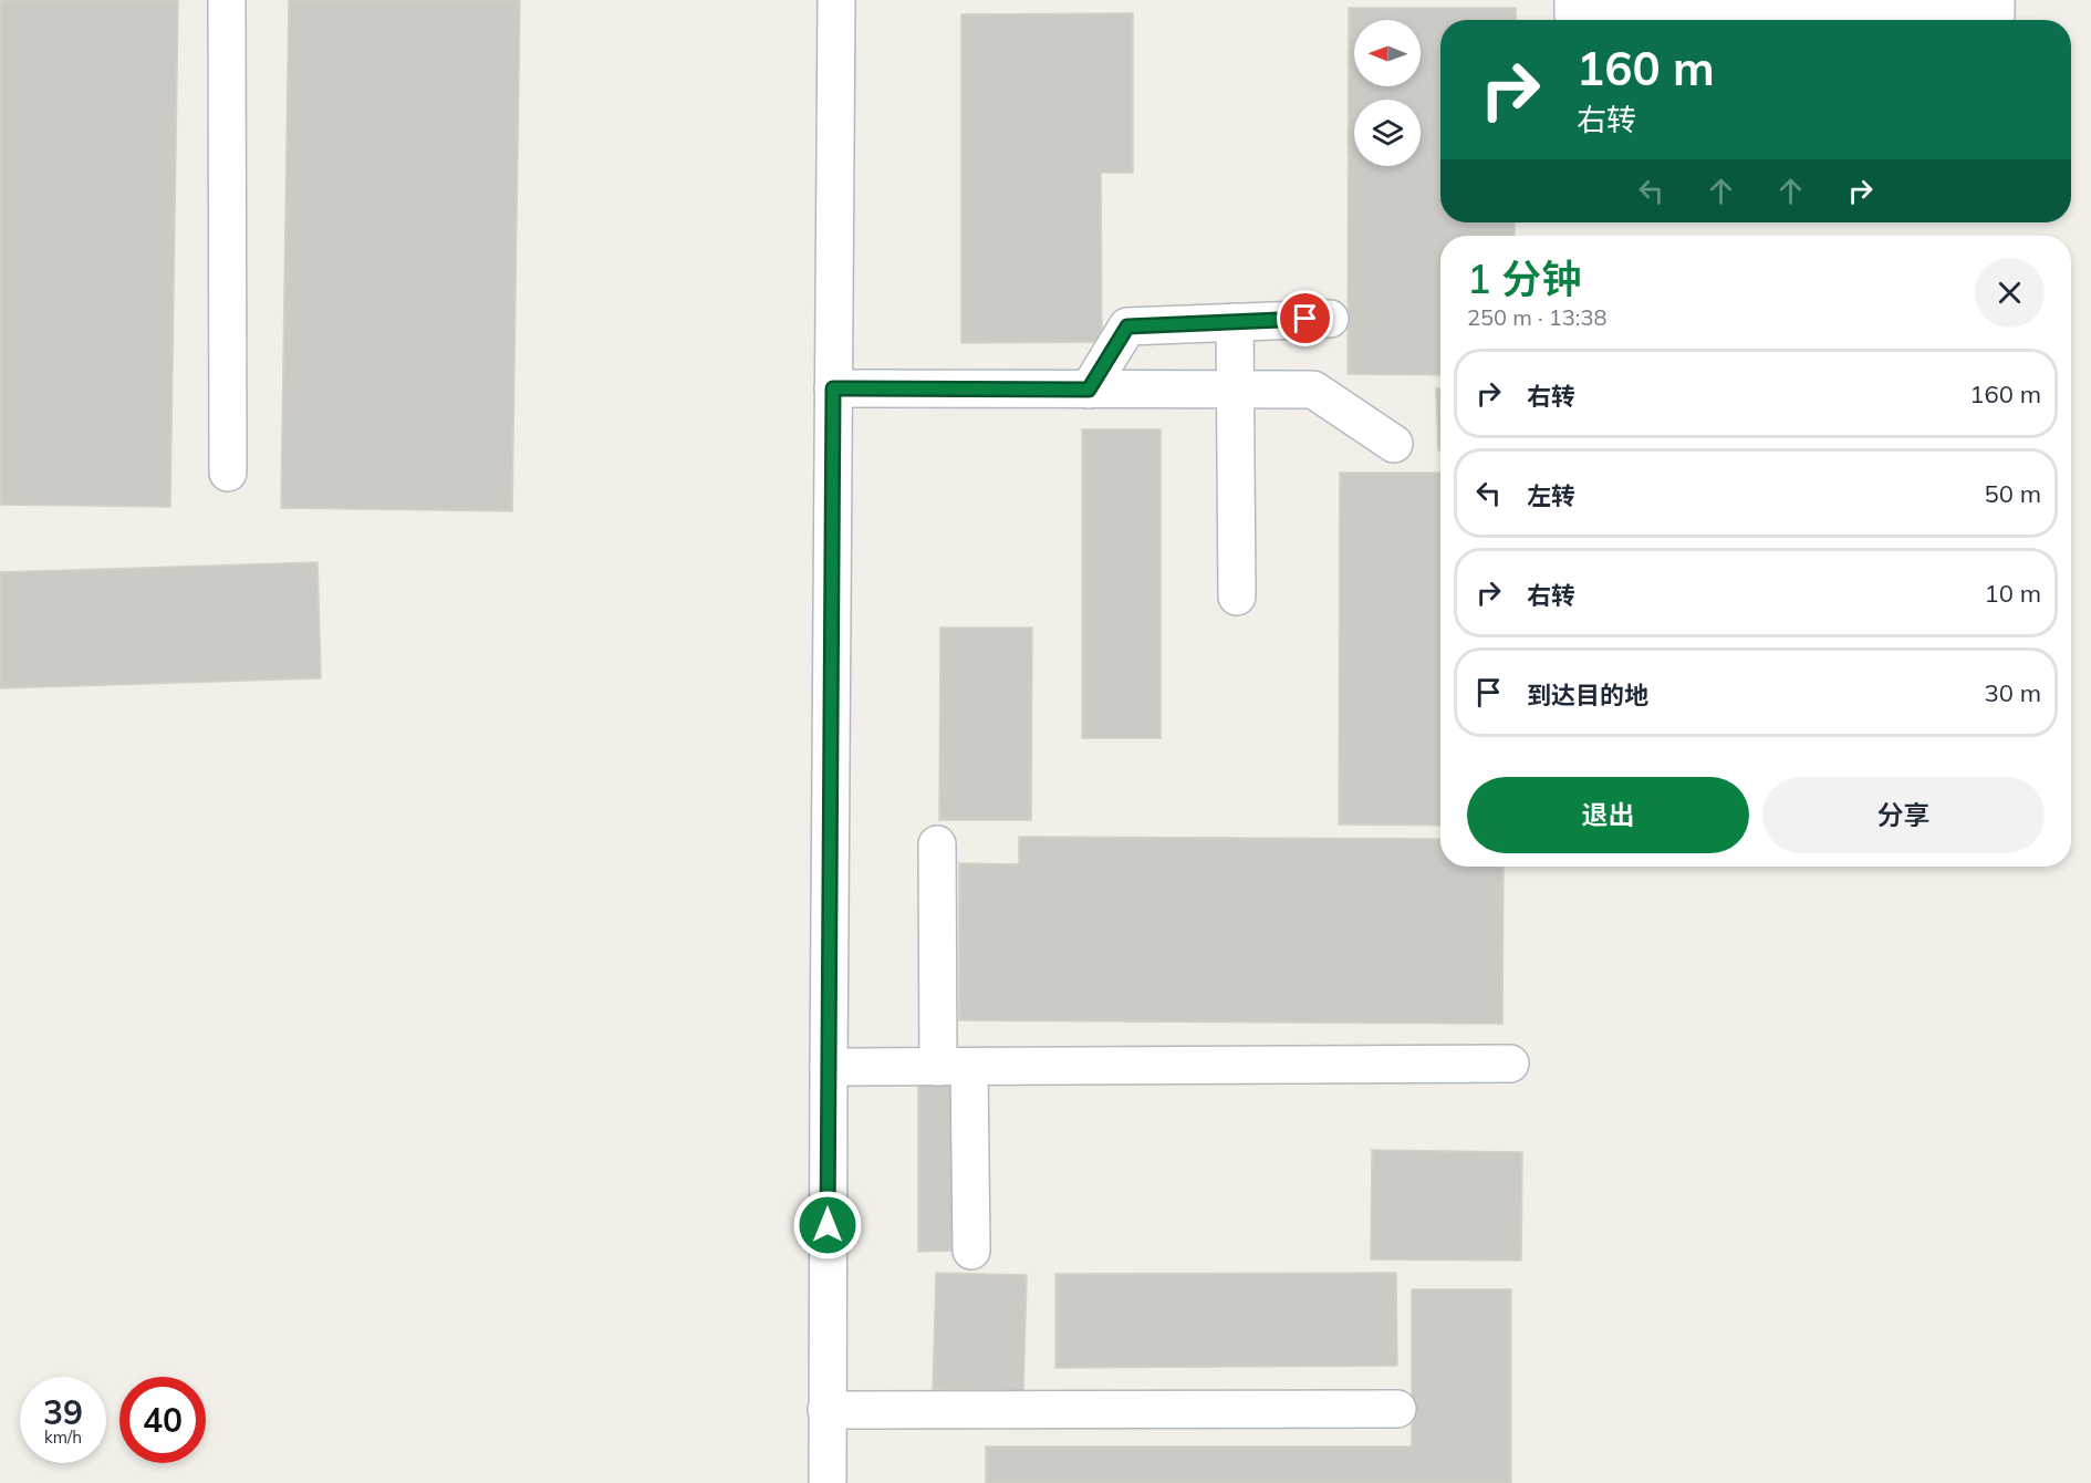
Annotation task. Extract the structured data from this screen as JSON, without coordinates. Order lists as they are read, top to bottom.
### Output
{
  "north": "left",
  "page": {
    "turn": ["160 m", "右转"],
    "heading": ["1 分钟", "250 m · 13:38"],
    "list": [
      {
        "name": "右转",
        "value": "160 m"
      },
      {
        "name": "左转",
        "value": "50 m"
      },
      {
        "name": "右转",
        "value": "10 m"
      },
      {
        "name": "到达目的地",
        "value": "30 m"
      }
    ],
    "buttons": ["退出", "分享"],
    "speed": "39 km/h",
    "limit": "40"
  }
}
